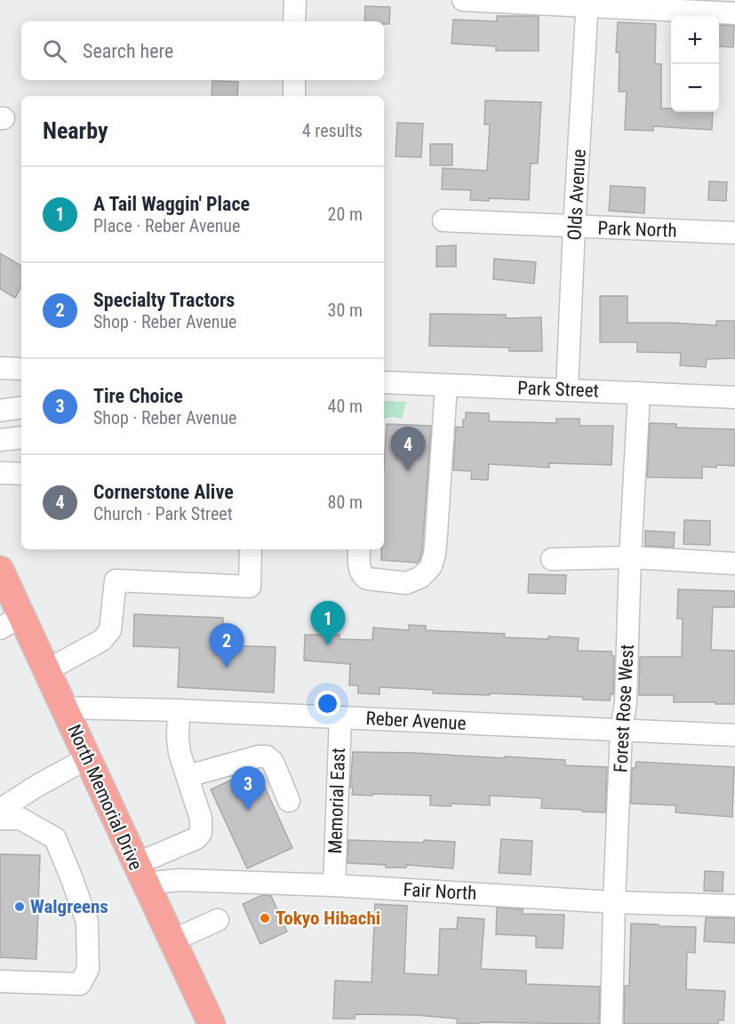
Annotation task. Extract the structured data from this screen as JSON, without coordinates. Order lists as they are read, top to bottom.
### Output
{
  "streets": {
    "main road": ["North Memorial Drive"],
    "street": [
      "Olds Avenue",
      "Park North",
      "Park Street",
      "Forest Rose West",
      "Reber Avenue",
      "Memorial East",
      "Fair North"
    ]
  },
  "crossings": [
    ["Olds Avenue", "Park North"],
    ["Olds Avenue", "Park Street"],
    ["Park Street", "Forest Rose West"],
    ["Forest Rose West", "Reber Avenue"],
    ["Forest Rose West", "Fair North"],
    ["Reber Avenue", "North Memorial Drive"],
    ["Reber Avenue", "Memorial East"],
    ["North Memorial Drive", "Fair North"],
    ["Memorial East", "Fair North"]
  ],
  "places": ["Walgreens", "Tokyo Hibachi"],
  "page": {
    "map_buttons": ["+", "−"],
    "search": "Search here",
    "heading": ["Nearby", "4 results"],
    "list": [
      {
        "mark": "1",
        "name": "A Tail Waggin' Place",
        "note": "Place · Reber Avenue",
        "value": "20 m"
      },
      {
        "mark": "2",
        "name": "Specialty Tractors",
        "note": "Shop · Reber Avenue",
        "value": "30 m"
      },
      {
        "mark": "3",
        "name": "Tire Choice",
        "note": "Shop · Reber Avenue",
        "value": "40 m"
      },
      {
        "mark": "4",
        "name": "Cornerstone Alive",
        "note": "Church · Park Street",
        "value": "80 m"
      }
    ],
    "pins": [
      "4",
      "1",
      "2",
      "3"
    ]
  }
}
